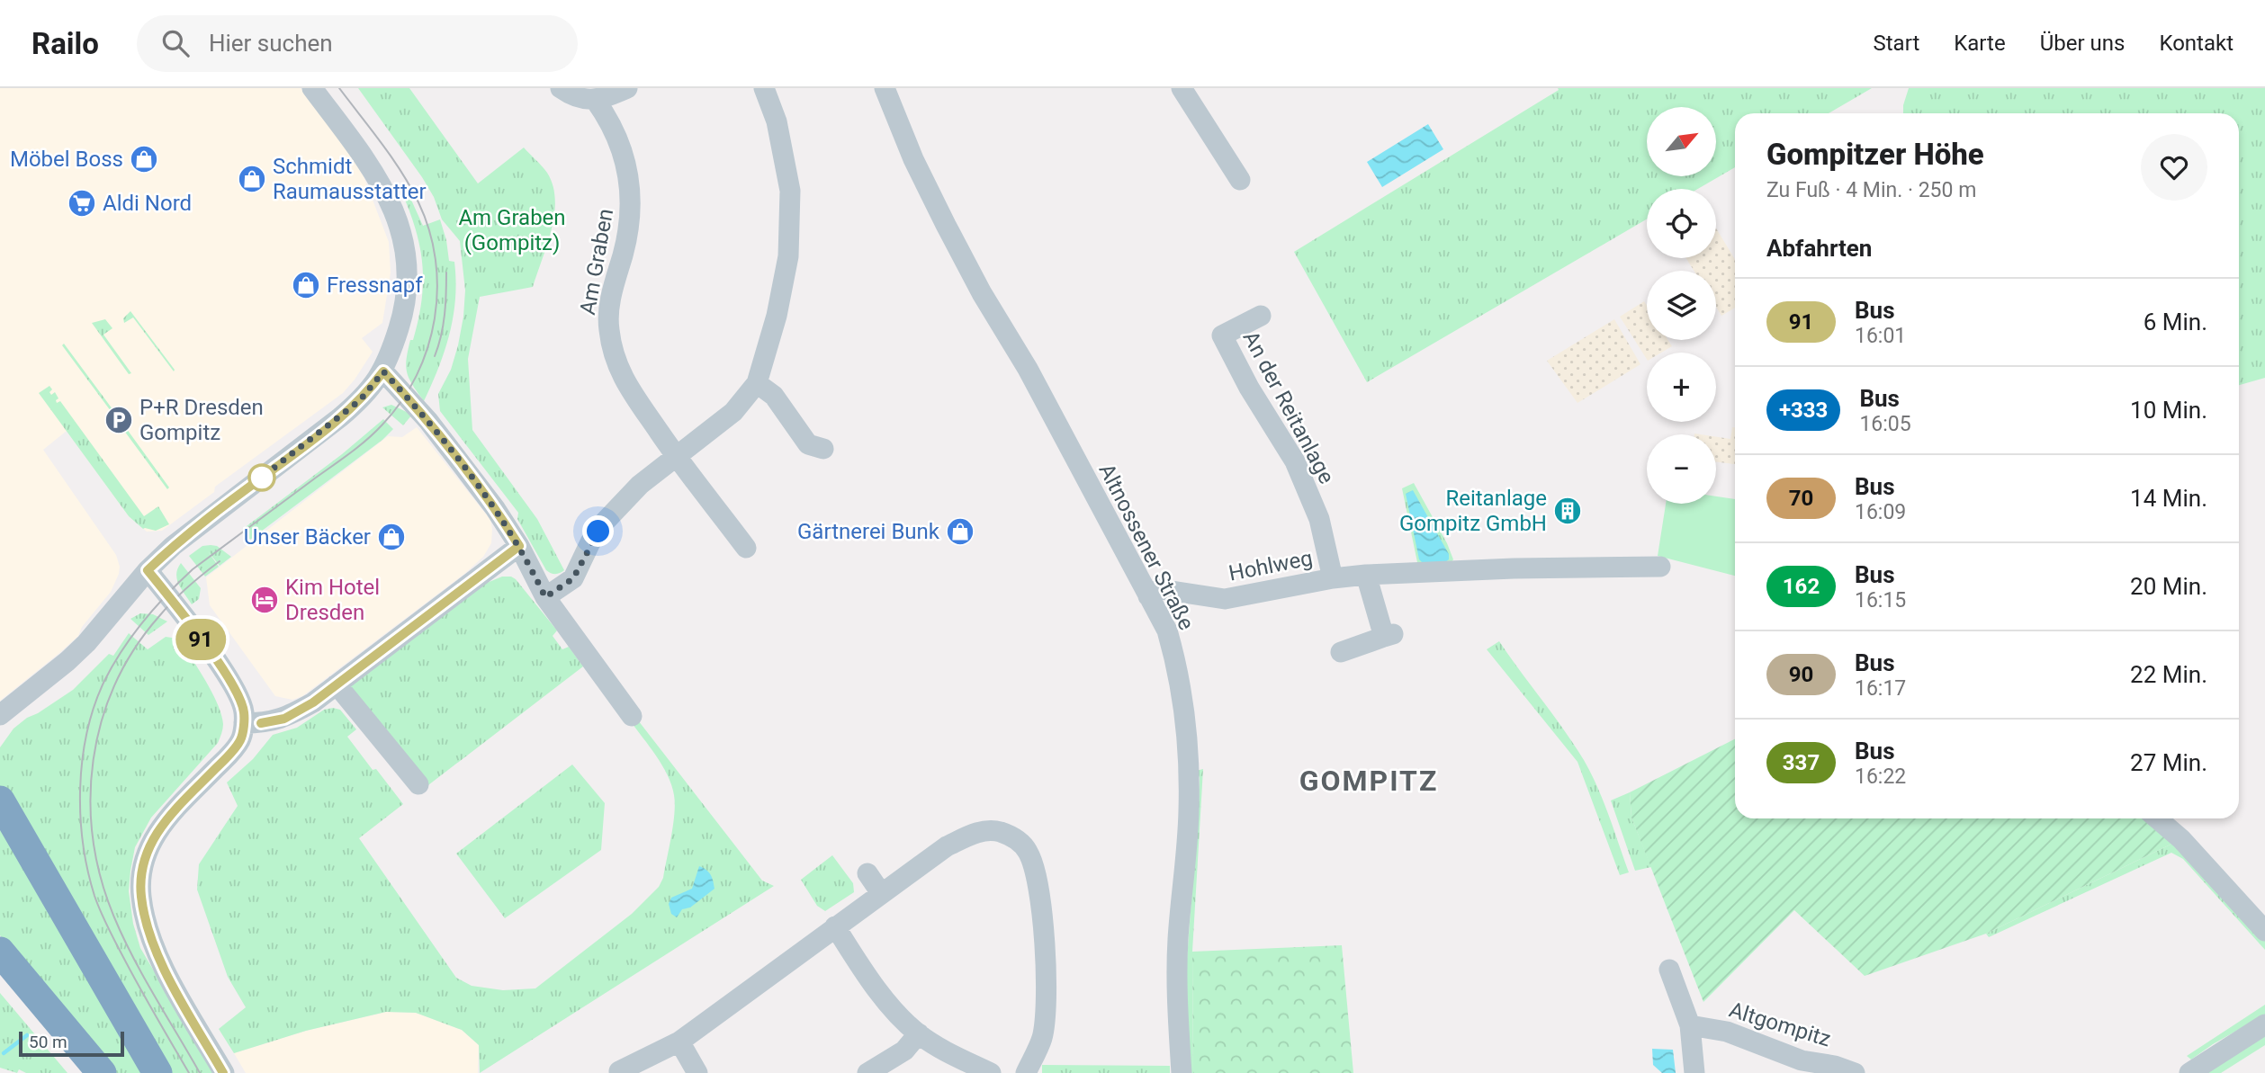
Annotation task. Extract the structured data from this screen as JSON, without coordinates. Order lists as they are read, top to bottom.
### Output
{
  "streets": {
    "street": [
      "Am Graben",
      "An der Reitanlage",
      "Altnossener Straße",
      "Hohlweg",
      "Altgompitz"
    ]
  },
  "crossings": [
    ["An der Reitanlage", "Hohlweg"],
    ["Altnossener Straße", "Hohlweg"]
  ],
  "districts": ["GOMPITZ"],
  "parks": ["Am Graben (Gompitz)"],
  "places": {
    "shop": [
      "Möbel Boss",
      "Schmidt Raumausstatter",
      "Fressnapf",
      "Gärtnerei Bunk",
      "Unser Bäcker"
    ],
    "supermarket": ["Aldi Nord"],
    "parking": ["P+R Dresden Gompitz"],
    "building": ["Reitanlage Gompitz GmbH"],
    "hotel": ["Kim Hotel Dresden"]
  },
  "lines": ["bus line 91"],
  "scale_bar": "50 m",
  "north": "top right",
  "page": {
    "header": "Railo",
    "search": "Hier suchen",
    "nav": [
      "Start",
      "Karte",
      "Über uns",
      "Kontakt"
    ],
    "on_map": "91",
    "map_buttons": ["+", "−"],
    "heading": [
      ["Gompitzer Höhe", "Zu Fuß · 4 Min. · 250 m"],
      "Abfahrten"
    ],
    "list": [
      {
        "mark": "91",
        "name": "Bus",
        "note": "16:01",
        "value": "6 Min."
      },
      {
        "mark": "+333",
        "name": "Bus",
        "note": "16:05",
        "value": "10 Min."
      },
      {
        "mark": "70",
        "name": "Bus",
        "note": "16:09",
        "value": "14 Min."
      },
      {
        "mark": "162",
        "name": "Bus",
        "note": "16:15",
        "value": "20 Min."
      },
      {
        "mark": "90",
        "name": "Bus",
        "note": "16:17",
        "value": "22 Min."
      },
      {
        "mark": "337",
        "name": "Bus",
        "note": "16:22",
        "value": "27 Min."
      }
    ],
    "scale": "50 m"
  }
}
